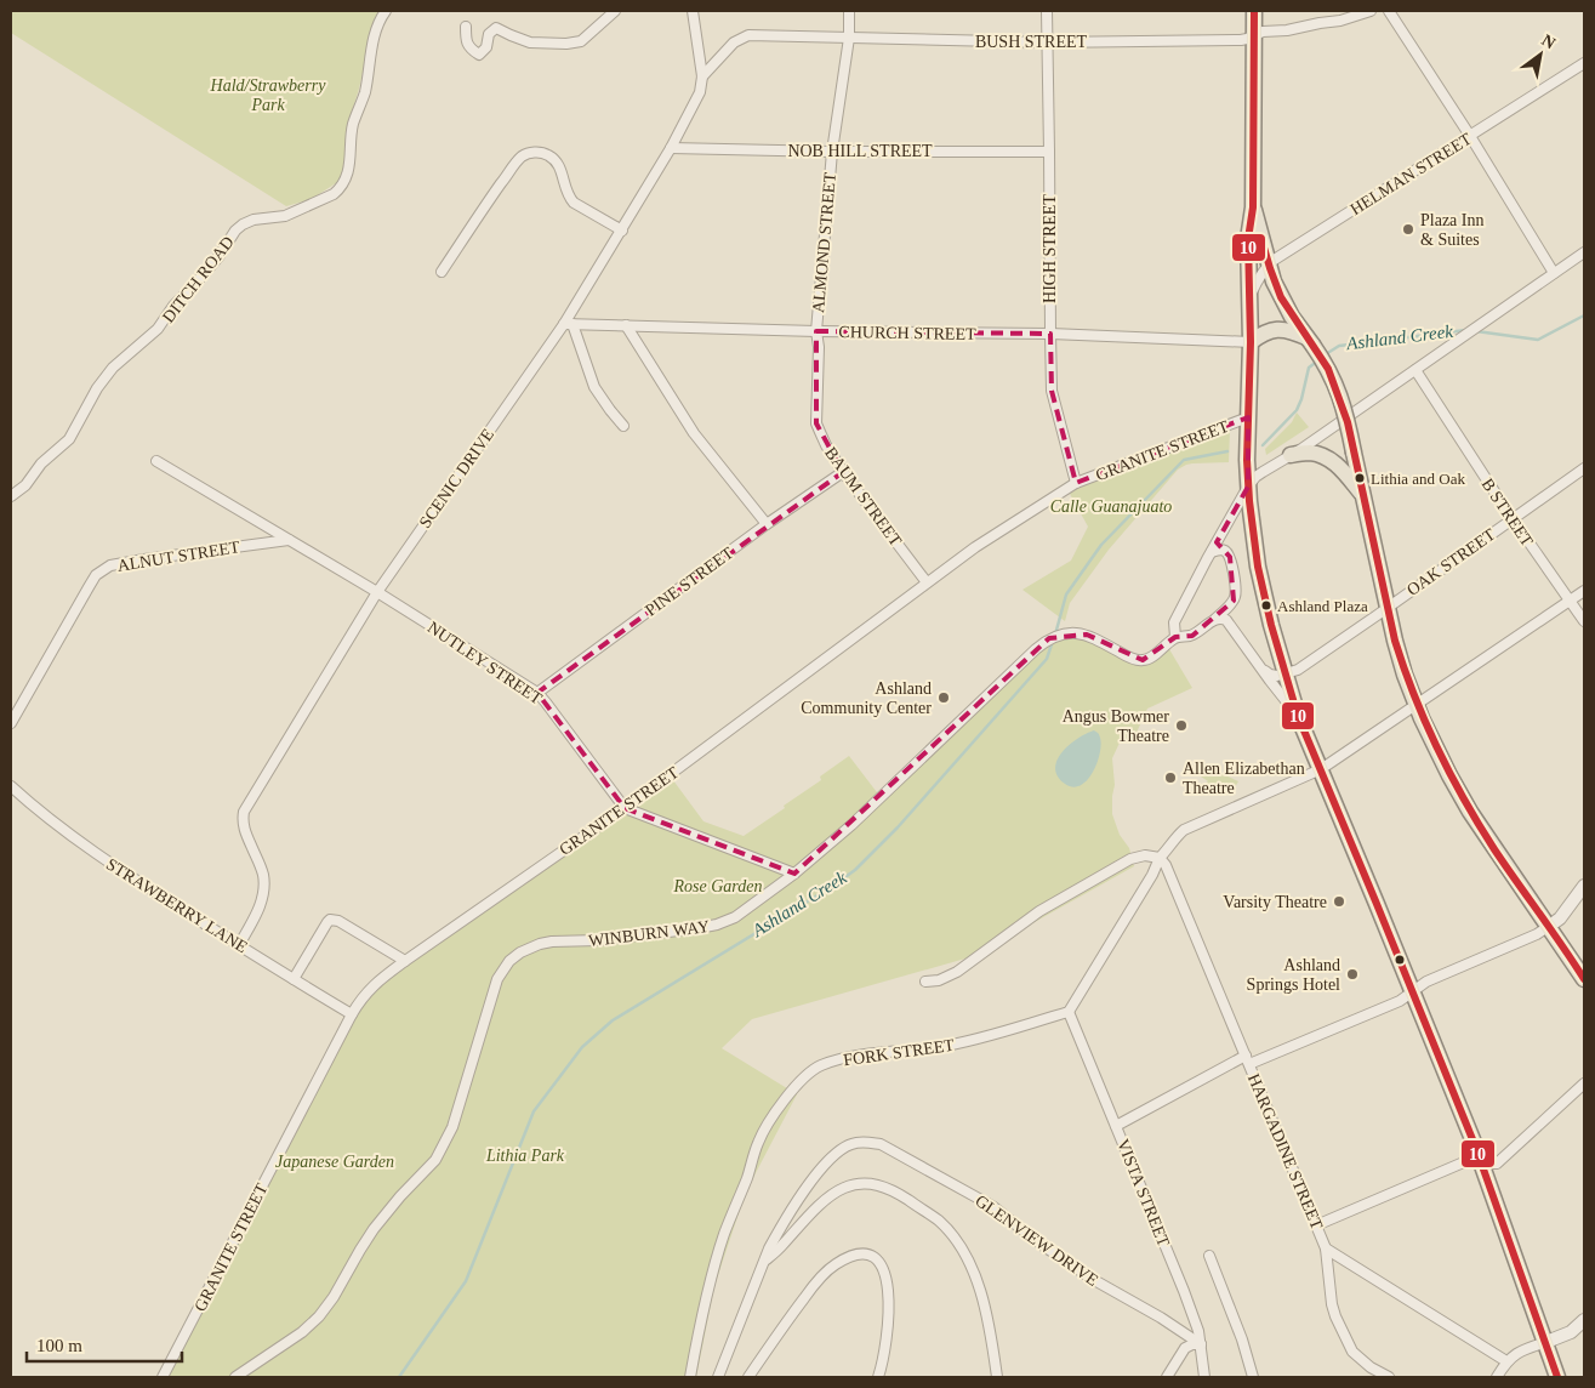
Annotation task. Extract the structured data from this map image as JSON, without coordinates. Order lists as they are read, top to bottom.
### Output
{
  "streets": {
    "street": [
      "BUSH STREET",
      "NOB HILL STREET",
      "HELMAN STREET",
      "ALMOND STREET",
      "HIGH STREET",
      "DITCH ROAD",
      "CHURCH STREET",
      "GRANITE STREET",
      "SCENIC DRIVE",
      "BAUM STREET",
      "B STREET",
      "ALNUT STREET",
      "OAK STREET",
      "PINE STREET",
      "NUTLEY STREET",
      "STRAWBERRY LANE",
      "WINBURN WAY",
      "FORK STREET",
      "HARGADINE STREET",
      "VISTA STREET",
      "GLENVIEW DRIVE"
    ]
  },
  "crossings": [
    ["BUSH STREET", "ALMOND STREET"],
    ["BUSH STREET", "HIGH STREET"],
    ["BUSH STREET", "SCENIC DRIVE"],
    ["NOB HILL STREET", "ALMOND STREET"],
    ["NOB HILL STREET", "HIGH STREET"],
    ["NOB HILL STREET", "SCENIC DRIVE"],
    ["ALMOND STREET", "CHURCH STREET"],
    ["ALMOND STREET", "BAUM STREET"],
    ["HIGH STREET", "CHURCH STREET"],
    ["HIGH STREET", "GRANITE STREET"],
    ["CHURCH STREET", "SCENIC DRIVE"],
    ["CHURCH STREET", "BAUM STREET"],
    ["GRANITE STREET", "BAUM STREET"],
    ["GRANITE STREET", "NUTLEY STREET"],
    ["GRANITE STREET", "STRAWBERRY LANE"],
    ["SCENIC DRIVE", "NUTLEY STREET"],
    ["SCENIC DRIVE", "STRAWBERRY LANE"],
    ["BAUM STREET", "PINE STREET"],
    ["B STREET", "OAK STREET"],
    ["ALNUT STREET", "NUTLEY STREET"],
    ["PINE STREET", "NUTLEY STREET"],
    ["FORK STREET", "VISTA STREET"],
    ["VISTA STREET", "GLENVIEW DRIVE"]
  ],
  "water": ["Ashland Creek"],
  "parks": [
    "Hald/Strawberry Park",
    "Calle Guanajuato",
    "Rose Garden",
    "Lithia Park",
    "Japanese Garden"
  ],
  "places": [
    "Plaza Inn & Suites",
    "Lithia and Oak",
    "Ashland Plaza",
    "Ashland Community Center",
    "Angus Bowmer Theatre",
    "Allen Elizabethan Theatre",
    "Varsity Theatre",
    "Ashland Springs Hotel"
  ],
  "lines": ["transit line 10"],
  "scale_bar": "100 m",
  "north": "top right"
}
